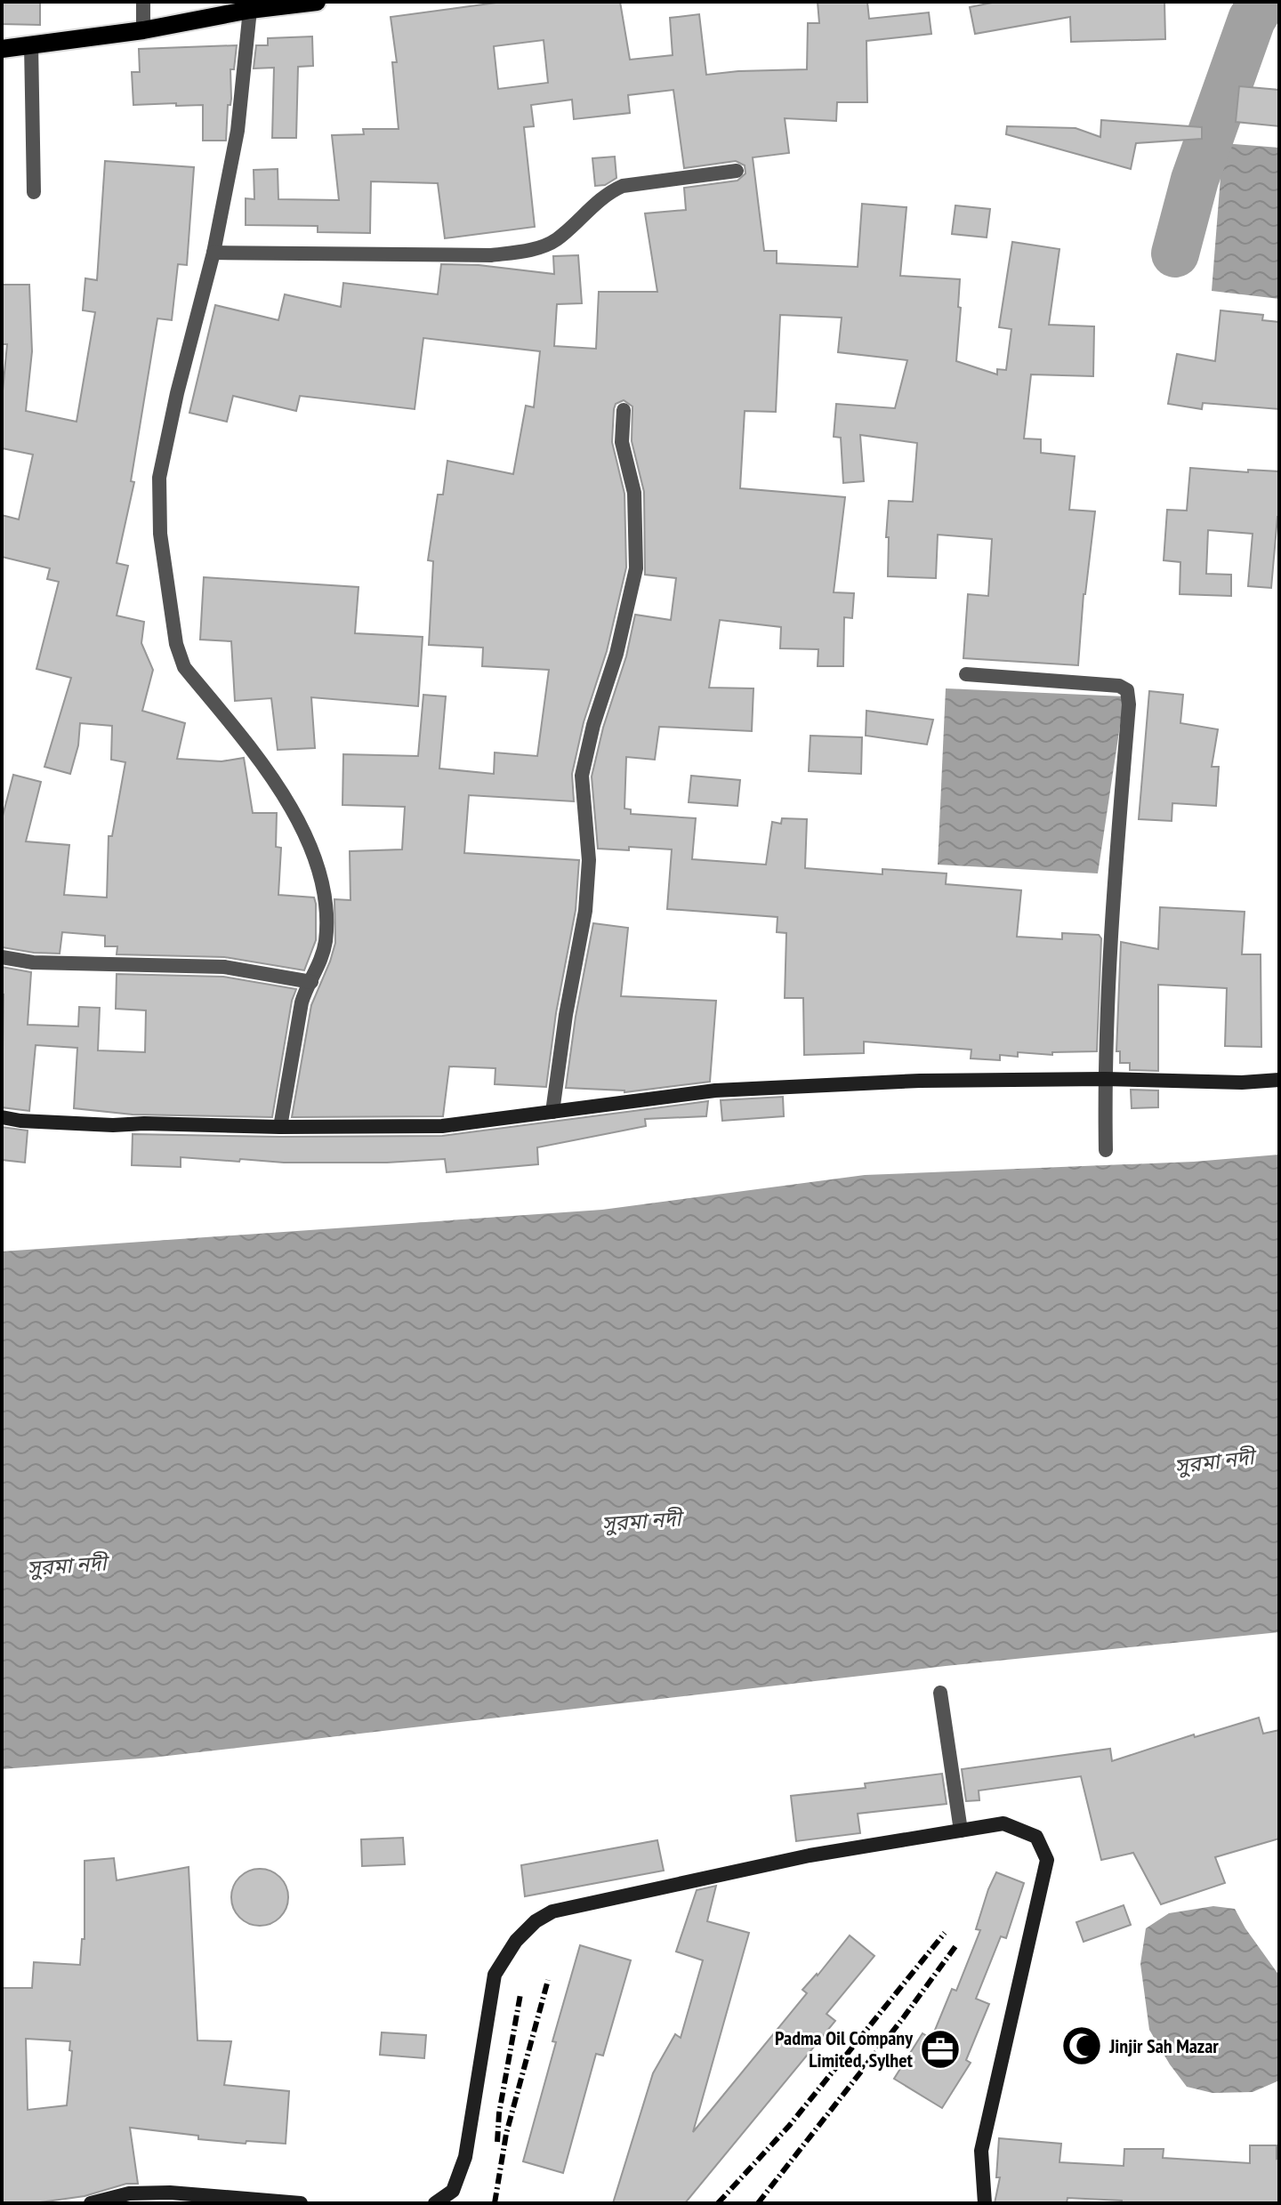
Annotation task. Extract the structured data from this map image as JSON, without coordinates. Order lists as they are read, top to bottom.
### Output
{
  "water": ["সুরমা নদী"],
  "places": {
    "mosque": ["Jinjir Sah Mazar"],
    "office": ["Padma Oil Company Limited, Sylhet"]
  }
}
